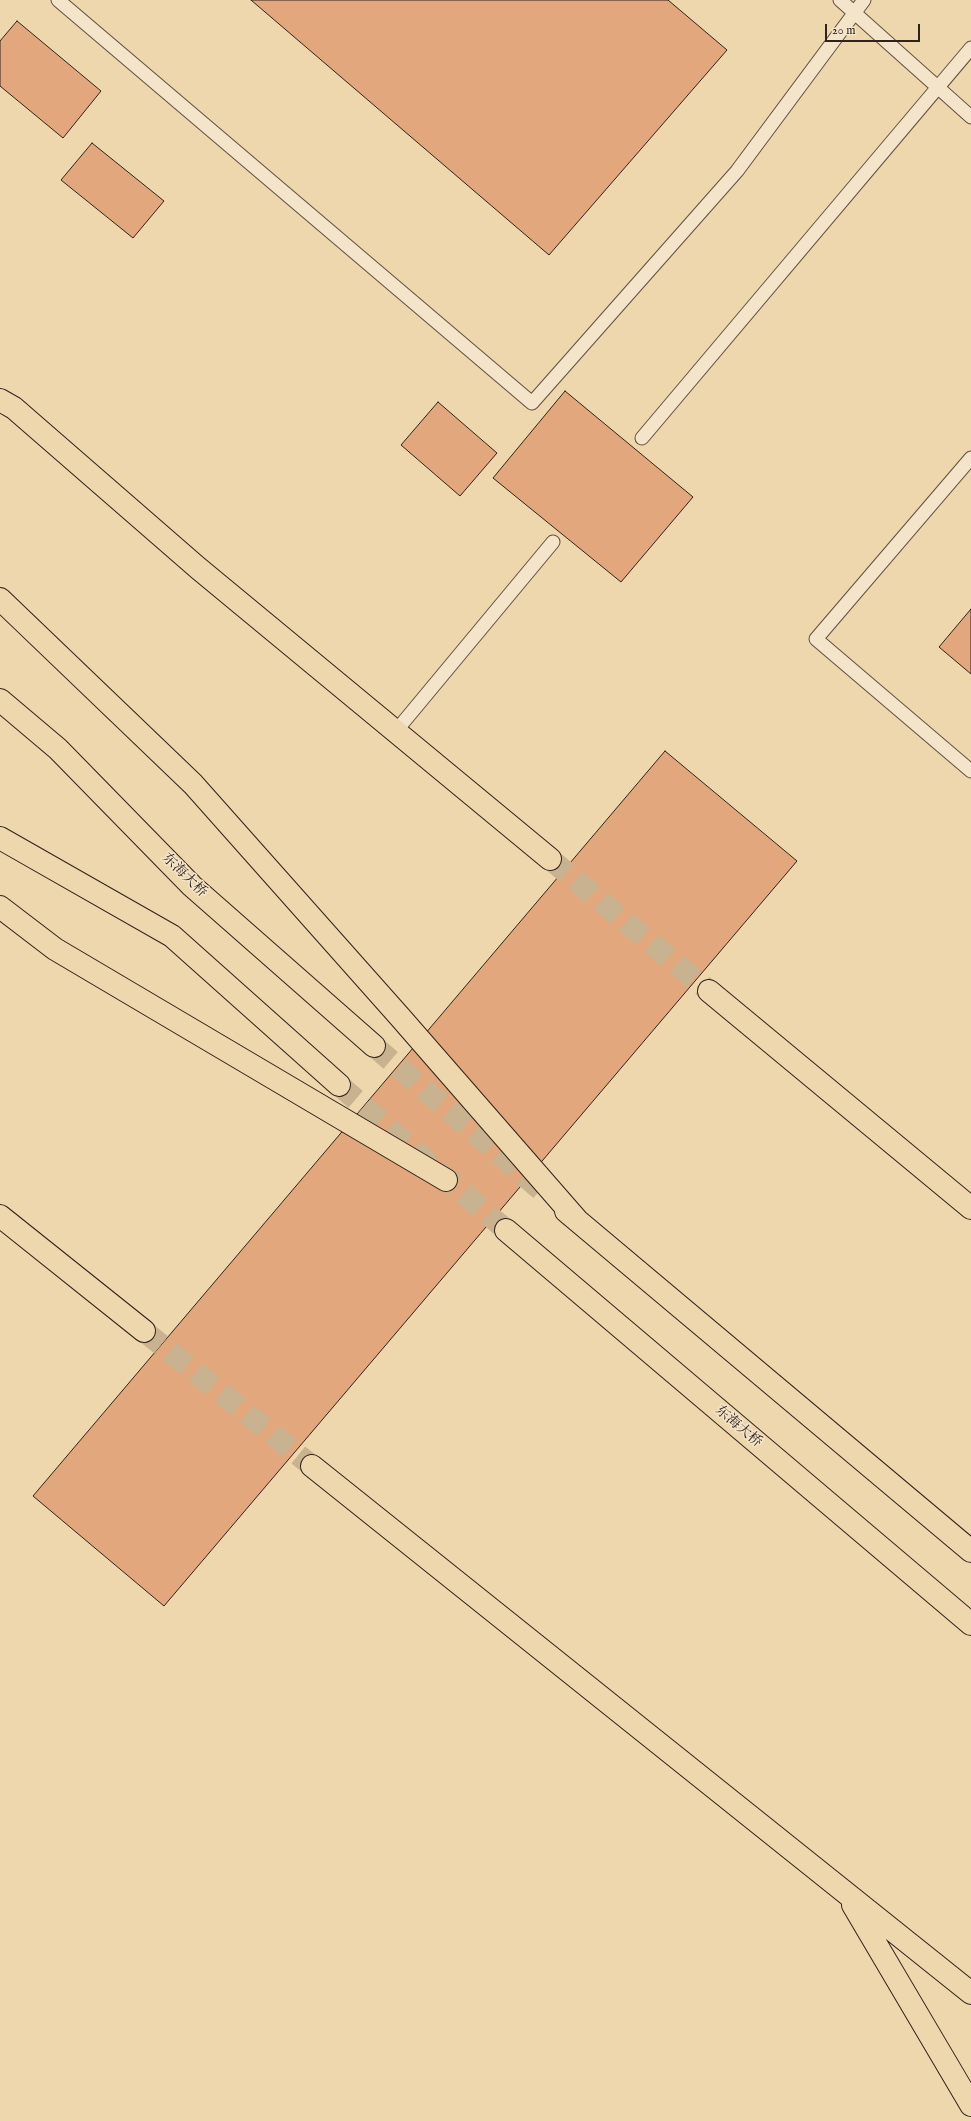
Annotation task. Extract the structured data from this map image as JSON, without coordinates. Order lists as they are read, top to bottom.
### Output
{
  "streets": {
    "highway": ["东海大桥"]
  },
  "scale_bar": "20 m"
}
